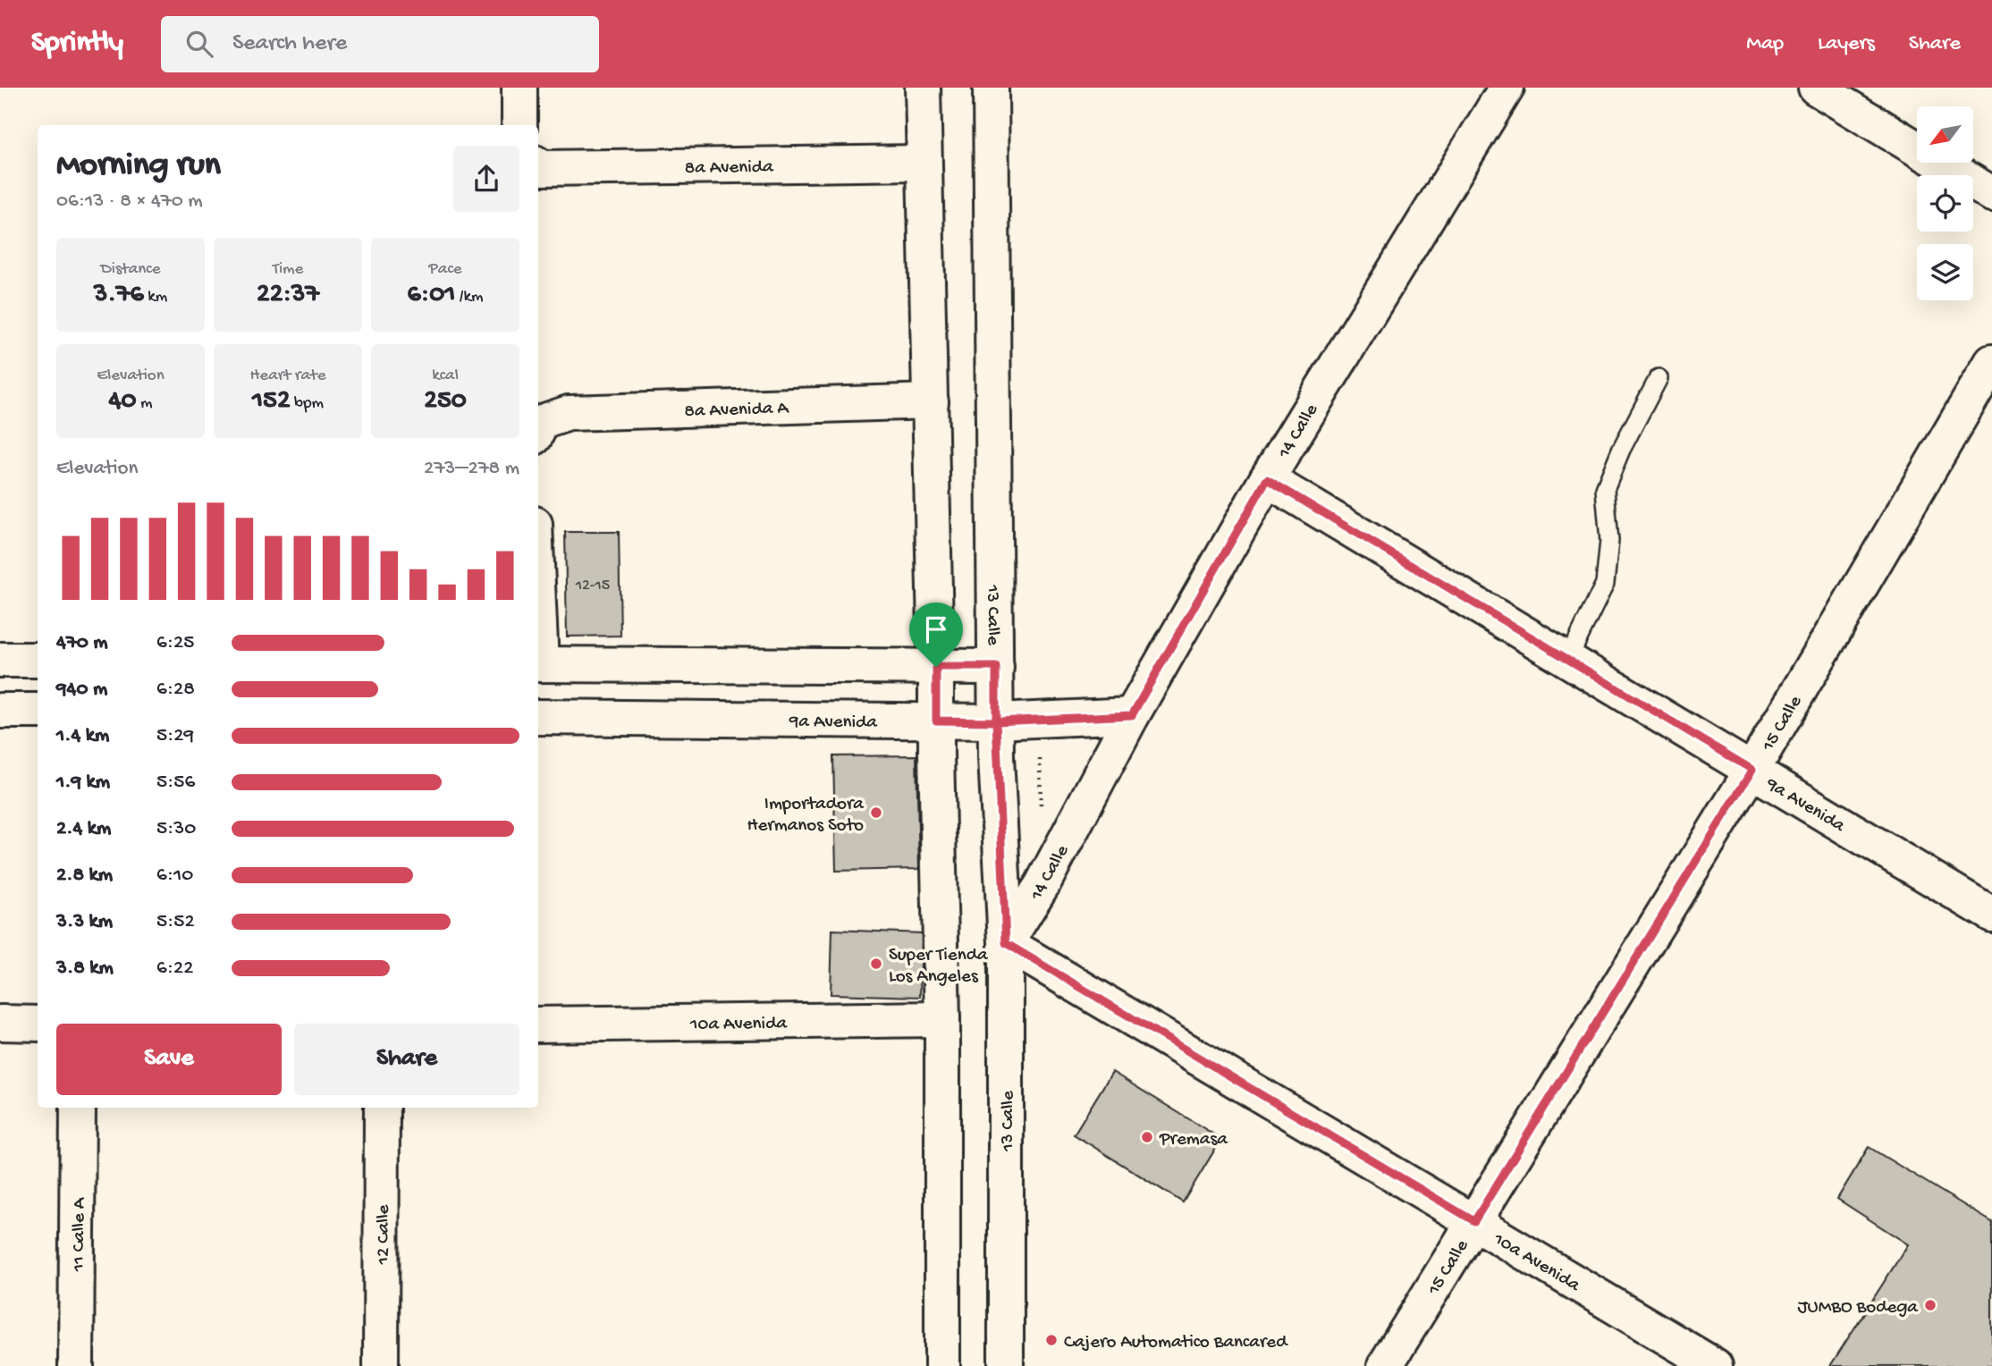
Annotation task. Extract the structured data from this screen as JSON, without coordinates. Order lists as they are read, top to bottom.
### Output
{
  "streets": {
    "street": [
      "8a Avenida",
      "8a Avenida A",
      "14 Calle",
      "13 Calle",
      "9a Avenida",
      "15 Calle",
      "10a Avenida",
      "11 Calle A",
      "12 Calle"
    ]
  },
  "crossings": [
    ["14 Calle", "13 Calle"],
    ["14 Calle", "9a Avenida"],
    ["14 Calle", "10a Avenida"],
    ["13 Calle", "9a Avenida"],
    ["13 Calle", "10a Avenida"],
    ["9a Avenida", "15 Calle"],
    ["15 Calle", "10a Avenida"]
  ],
  "places": [
    "Importadora Hermanos Soto",
    "Super Tienda Los Angeles",
    "Premasa",
    "JUMBO Bodega",
    "Cajero Automatico Bancared"
  ],
  "house_numbers": ["12-15"],
  "north": "bottom left",
  "page": {
    "header": "Sprintly",
    "search": "Search here",
    "nav": ["Map", "Layers", "Share"],
    "heading": ["Morning run", "06:13 · 8 × 470 m"],
    "stats": [
      ["Distance", "3.76 km"],
      ["Time", "22:37"],
      ["Pace", "6:01 /km"],
      ["Elevation", "40 m"],
      ["Heart rate", "152 bpm"],
      ["kcal", "250"]
    ],
    "chart": ["Elevation", "273–278 m"],
    "list": [
      {
        "name": "470 m",
        "note": "6:25"
      },
      {
        "name": "940 m",
        "note": "6:28"
      },
      {
        "name": "1.4 km",
        "note": "5:29"
      },
      {
        "name": "1.9 km",
        "note": "5:56"
      },
      {
        "name": "2.4 km",
        "note": "5:30"
      },
      {
        "name": "2.8 km",
        "note": "6:10"
      },
      {
        "name": "3.3 km",
        "note": "5:52"
      },
      {
        "name": "3.8 km",
        "note": "6:22"
      }
    ],
    "buttons": ["Save", "Share"]
  }
}
